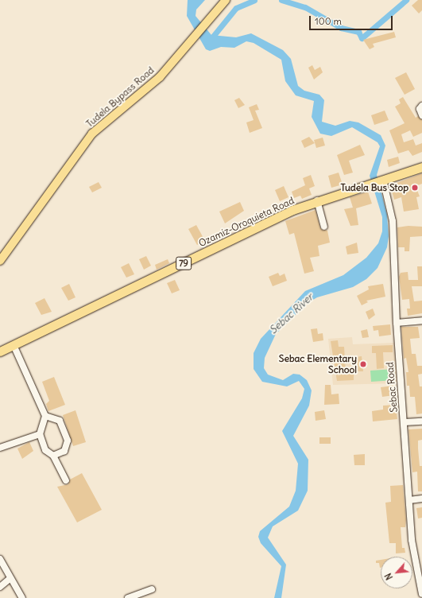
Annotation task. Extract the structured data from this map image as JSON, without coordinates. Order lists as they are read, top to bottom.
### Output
{
  "streets": {
    "highway": ["Ozamiz-Oroquieta Road", "79"],
    "main road": ["Tudela Bypass Road"],
    "street": ["Sebac Road"]
  },
  "crossings": [
    ["Ozamiz-Oroquieta Road", "Sebac Road"]
  ],
  "water": ["Sebac River"],
  "places": ["Tudela Bus Stop", "Sebac Elementary School"],
  "scale_bar": "100 m",
  "north": "bottom left"
}
